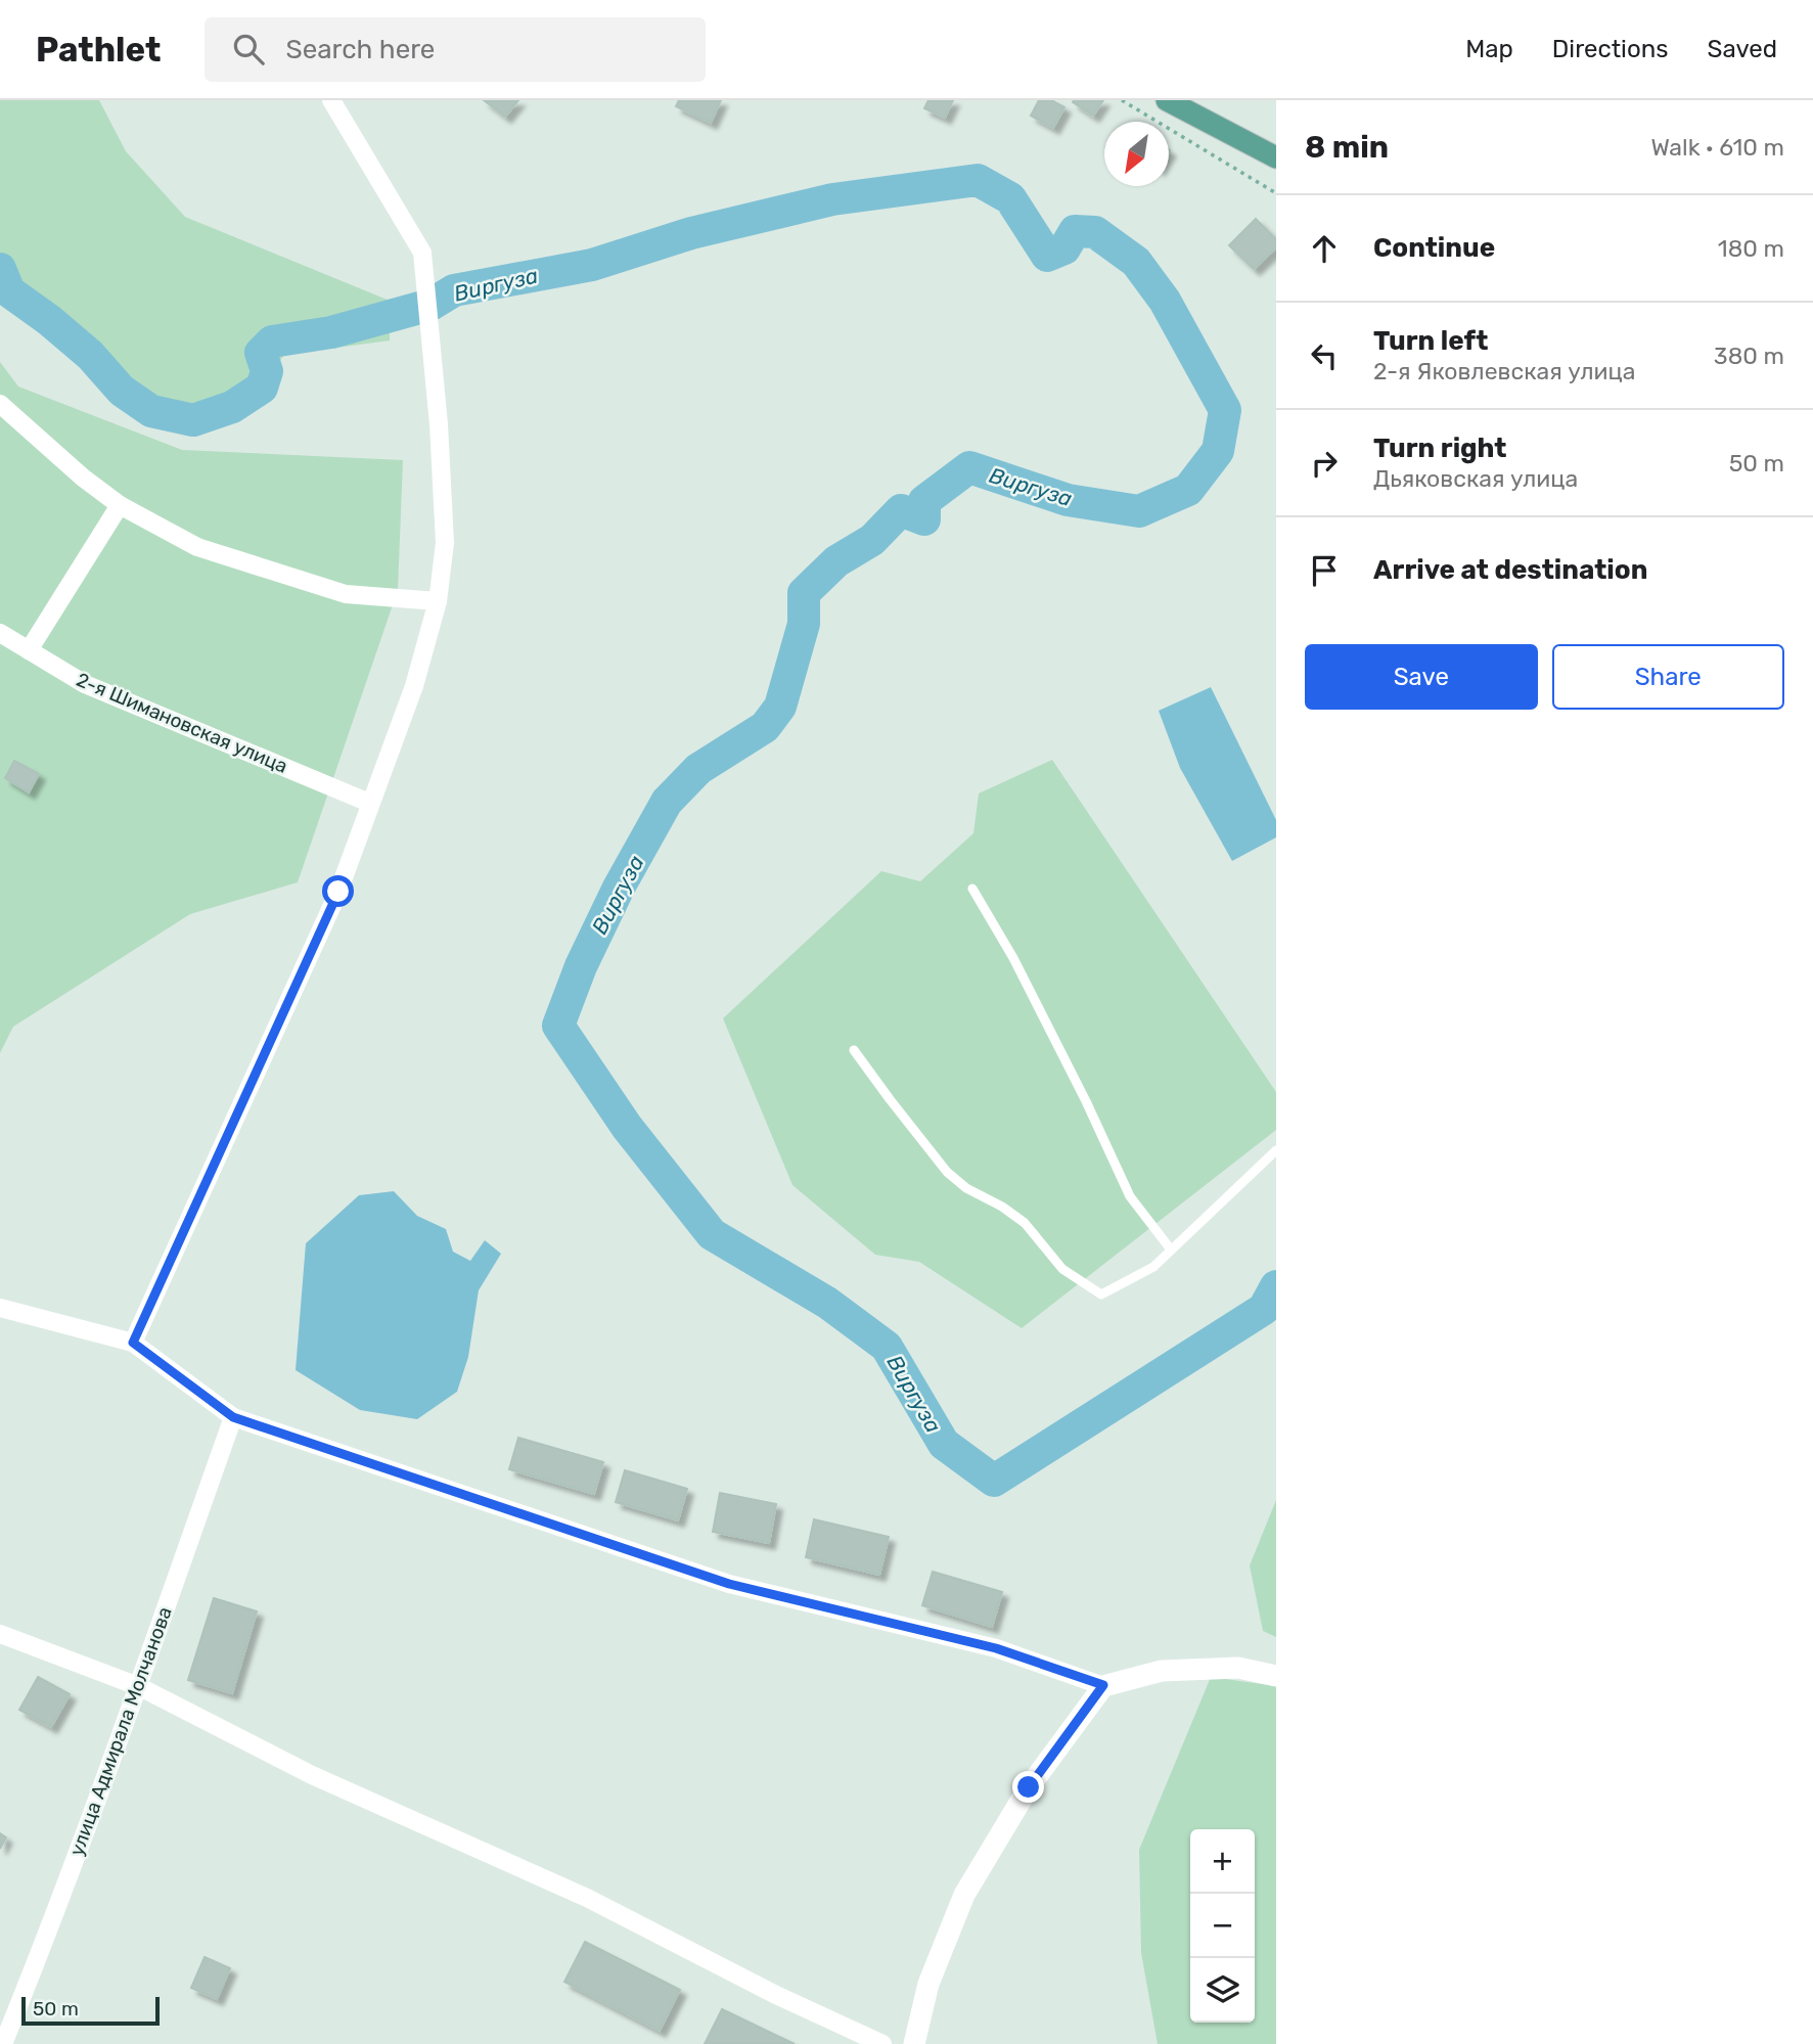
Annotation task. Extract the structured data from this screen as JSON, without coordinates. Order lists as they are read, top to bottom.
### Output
{
  "streets": {
    "street": ["2-я Шимановская улица", "улица Адмирала Молчанова"]
  },
  "water": ["Виргуза"],
  "scale_bar": "50 m",
  "north": "bottom left",
  "page": {
    "header": "Pathlet",
    "search": "Search here",
    "nav": ["Map", "Directions", "Saved"],
    "heading": ["8 min", "Walk · 610 m"],
    "list": [
      ["Continue", "180 m"],
      ["Turn left", "2-я Яковлевская улица", "380 m"],
      ["Turn right", "Дьяковская улица", "50 m"],
      "Arrive at destination"
    ],
    "buttons": ["Save", "Share"],
    "map_buttons": ["+", "−"],
    "scale": "50 m"
  }
}
